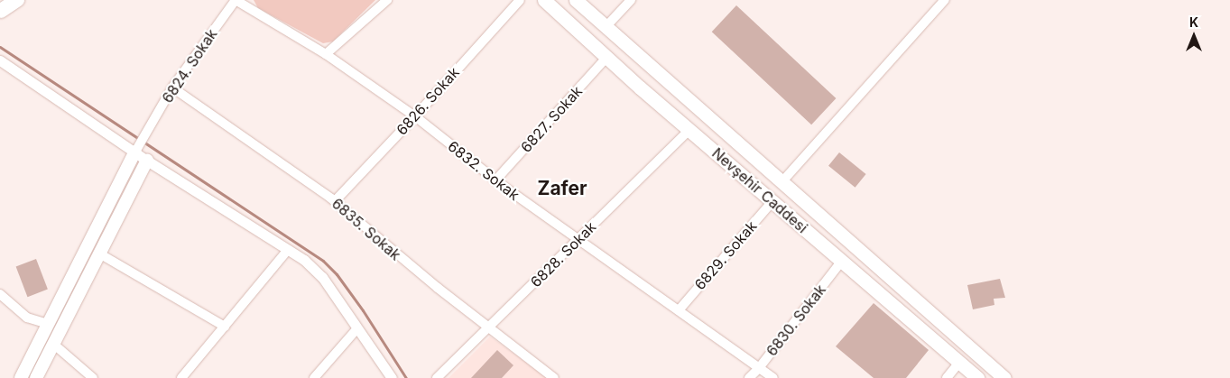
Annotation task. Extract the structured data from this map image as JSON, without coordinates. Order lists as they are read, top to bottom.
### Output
{
  "streets": {
    "main road": ["Nevşehir Caddesi"],
    "street": [
      "6824. Sokak",
      "6826. Sokak",
      "6827. Sokak",
      "6832. Sokak",
      "6835. Sokak",
      "6828. Sokak",
      "6829. Sokak",
      "6830. Sokak"
    ]
  },
  "crossings": [
    ["6824. Sokak", "6832. Sokak"],
    ["6824. Sokak", "6835. Sokak"],
    ["6826. Sokak", "6832. Sokak"],
    ["6826. Sokak", "6835. Sokak"],
    ["6827. Sokak", "6832. Sokak"],
    ["6827. Sokak", "Nevşehir Caddesi"],
    ["6832. Sokak", "6828. Sokak"],
    ["6832. Sokak", "6829. Sokak"],
    ["6832. Sokak", "6830. Sokak"],
    ["Nevşehir Caddesi", "6828. Sokak"],
    ["Nevşehir Caddesi", "6829. Sokak"],
    ["Nevşehir Caddesi", "6830. Sokak"],
    ["6835. Sokak", "6828. Sokak"]
  ],
  "districts": ["Zafer"],
  "north": "top"
}
